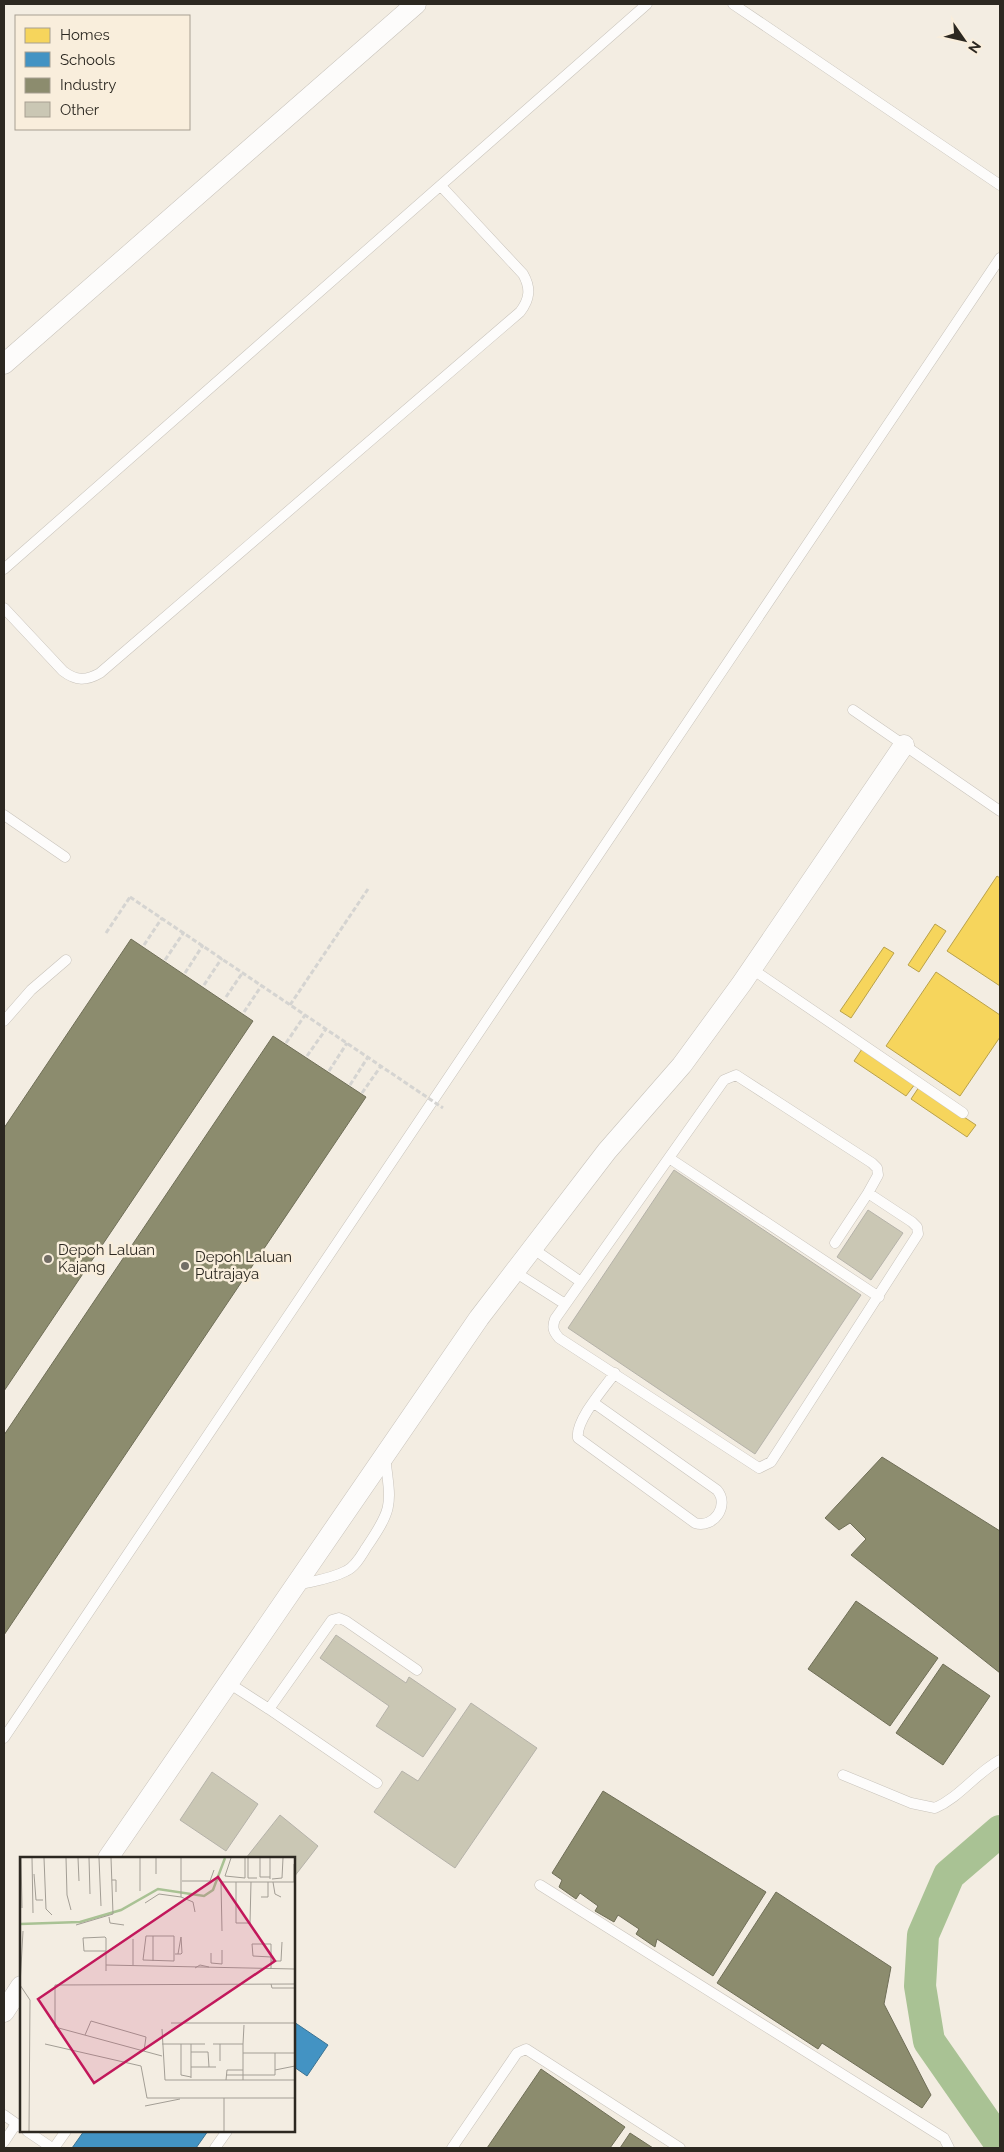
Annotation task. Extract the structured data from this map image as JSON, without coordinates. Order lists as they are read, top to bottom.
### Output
{
  "places": ["Depoh Laluan Kajang", "Depoh Laluan Putrajaya"],
  "legend": [
    "Homes",
    "Schools",
    "Industry",
    "Other"
  ],
  "north": "bottom right"
}
